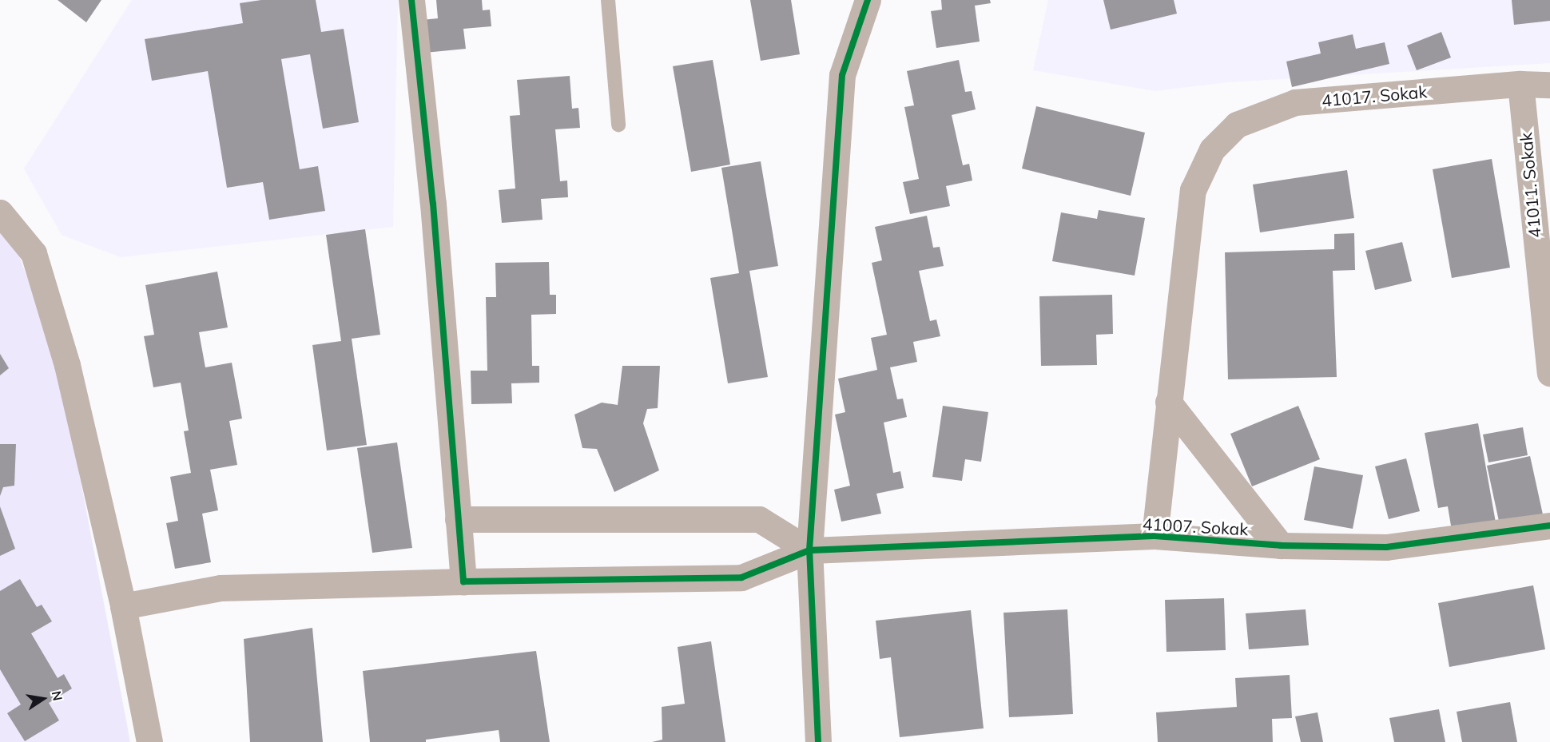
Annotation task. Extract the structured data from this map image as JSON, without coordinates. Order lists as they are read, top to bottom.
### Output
{
  "streets": {
    "street": ["41017. Sokak", "41011. Sokak", "41007. Sokak"]
  },
  "crossings": [
    ["41017. Sokak", "41011. Sokak"],
    ["41017. Sokak", "41007. Sokak"]
  ],
  "north": "right"
}
